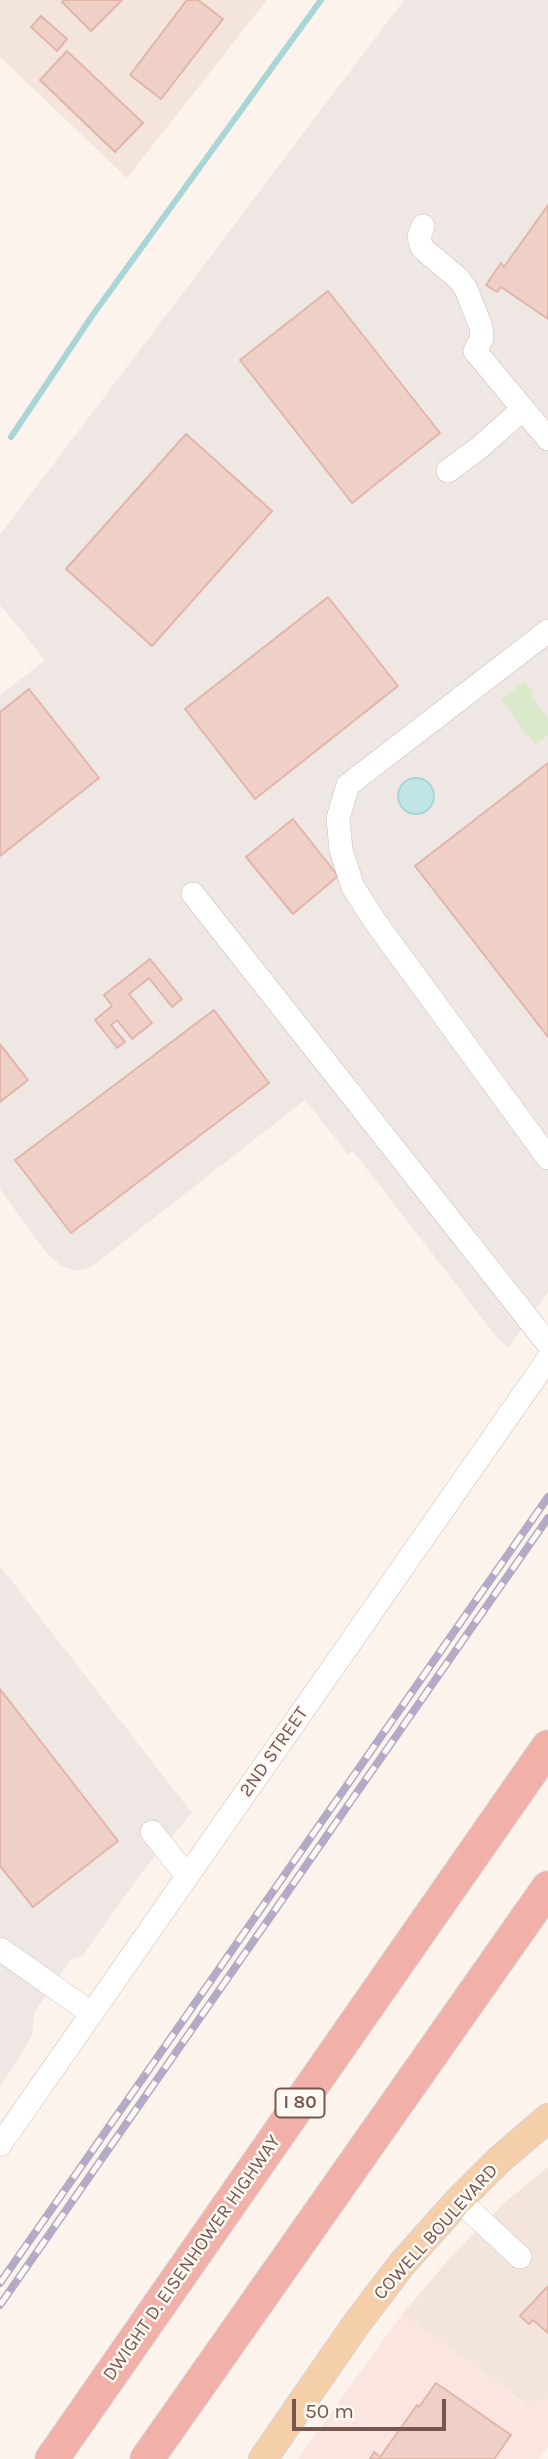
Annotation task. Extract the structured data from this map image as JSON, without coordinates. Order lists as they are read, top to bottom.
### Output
{
  "streets": {
    "highway": ["I 80", "DWIGHT D. EISENHOWER HIGHWAY"],
    "main road": ["COWELL BOULEVARD"],
    "street": ["2ND STREET"]
  },
  "scale_bar": "50 m"
}
